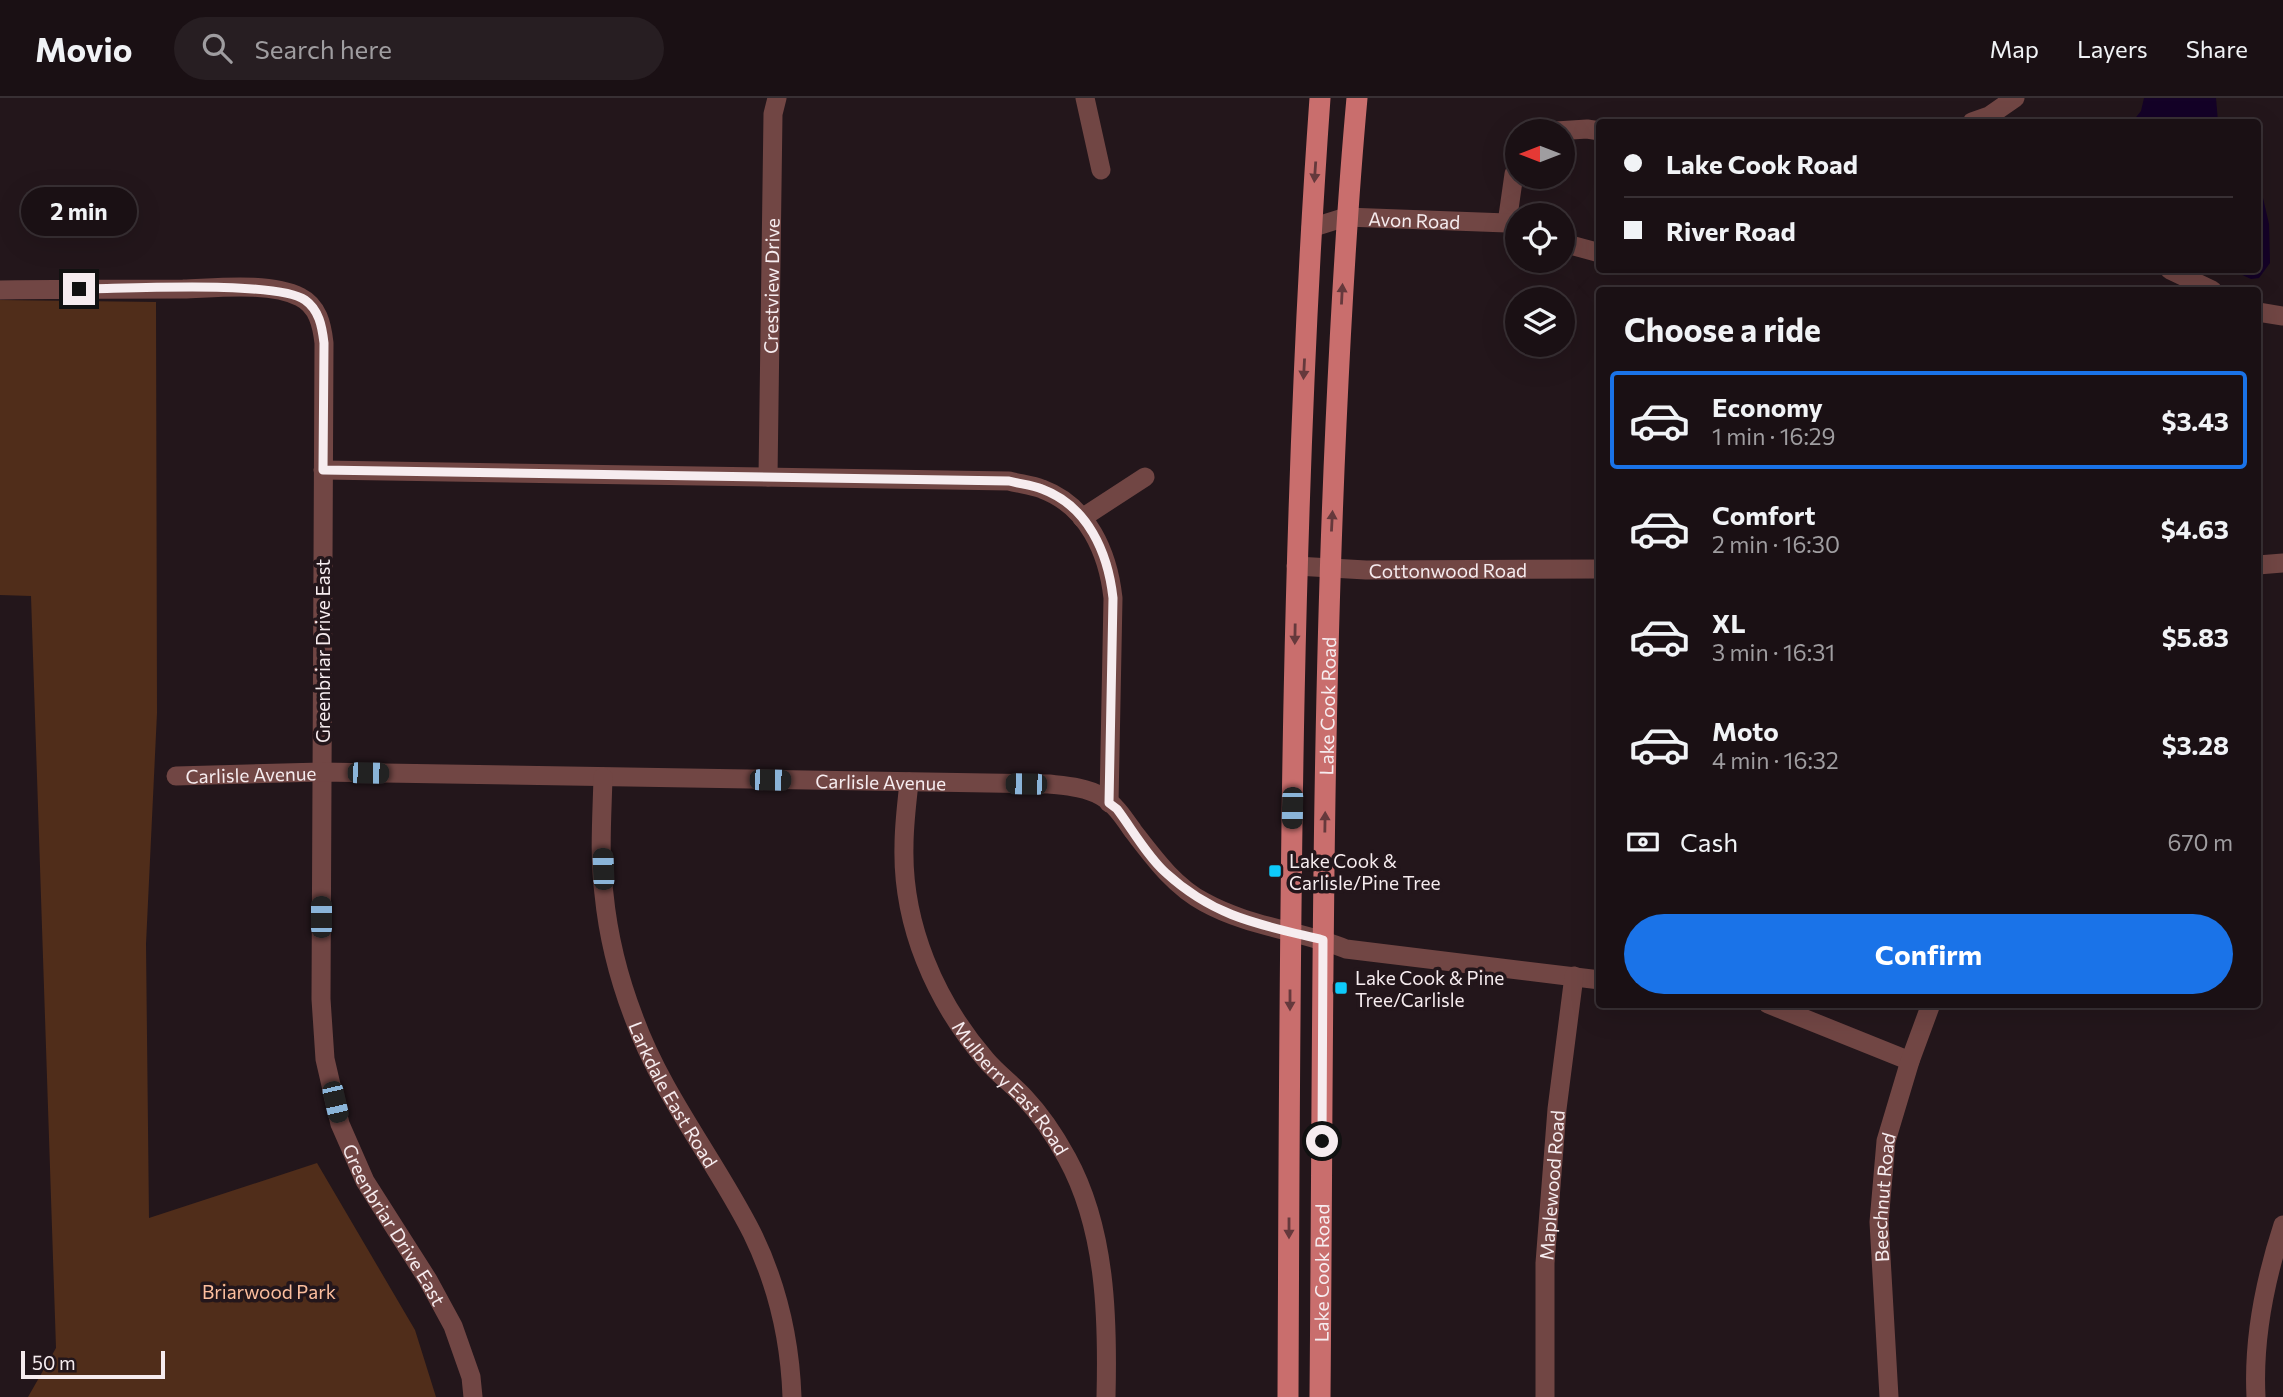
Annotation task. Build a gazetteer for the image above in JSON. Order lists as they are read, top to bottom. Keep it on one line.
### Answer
{"streets":{"main road":["Lake Cook Road"],"street":["Avon Road","Crestview Drive","Cottonwood Road","Greenbriar Drive East","Carlisle Avenue","Mulberry East Road","Larkdale East Road","Maplewood Road","Beechnut Road"]},"crossings":[["Avon Road","Lake Cook Road"],["Cottonwood Road","Lake Cook Road"],["Greenbriar Drive East","Carlisle Avenue"],["Lake Cook Road","Carlisle Avenue"],["Carlisle Avenue","Mulberry East Road"],["Carlisle Avenue","Larkdale East Road"],["Carlisle Avenue","Maplewood Road"]],"parks":["Briarwood Park"],"places":{"transit":["Lake Cook & Carlisle/Pine Tree","Lake Cook & Pine Tree/Carlisle"]},"scale_bar":"50 m","north":"left","page":{"header":"Movio","search":"Search here","nav":["Map","Layers","Share"],"banner":["Lake Cook Road","River Road"],"bubble":"2 min","heading":"Choose a ride","list":[{"name":"Economy","note":"1 min · 16:29","value":"$3.43"},{"name":"Comfort","note":"2 min · 16:30","value":"$4.63"},{"name":"XL","note":"3 min · 16:31","value":"$5.83"},{"name":"Moto","note":"4 min · 16:32","value":"$3.28"}],"pay":["Cash","670 m"],"buttons":"Confirm","scale":"50 m"}}
